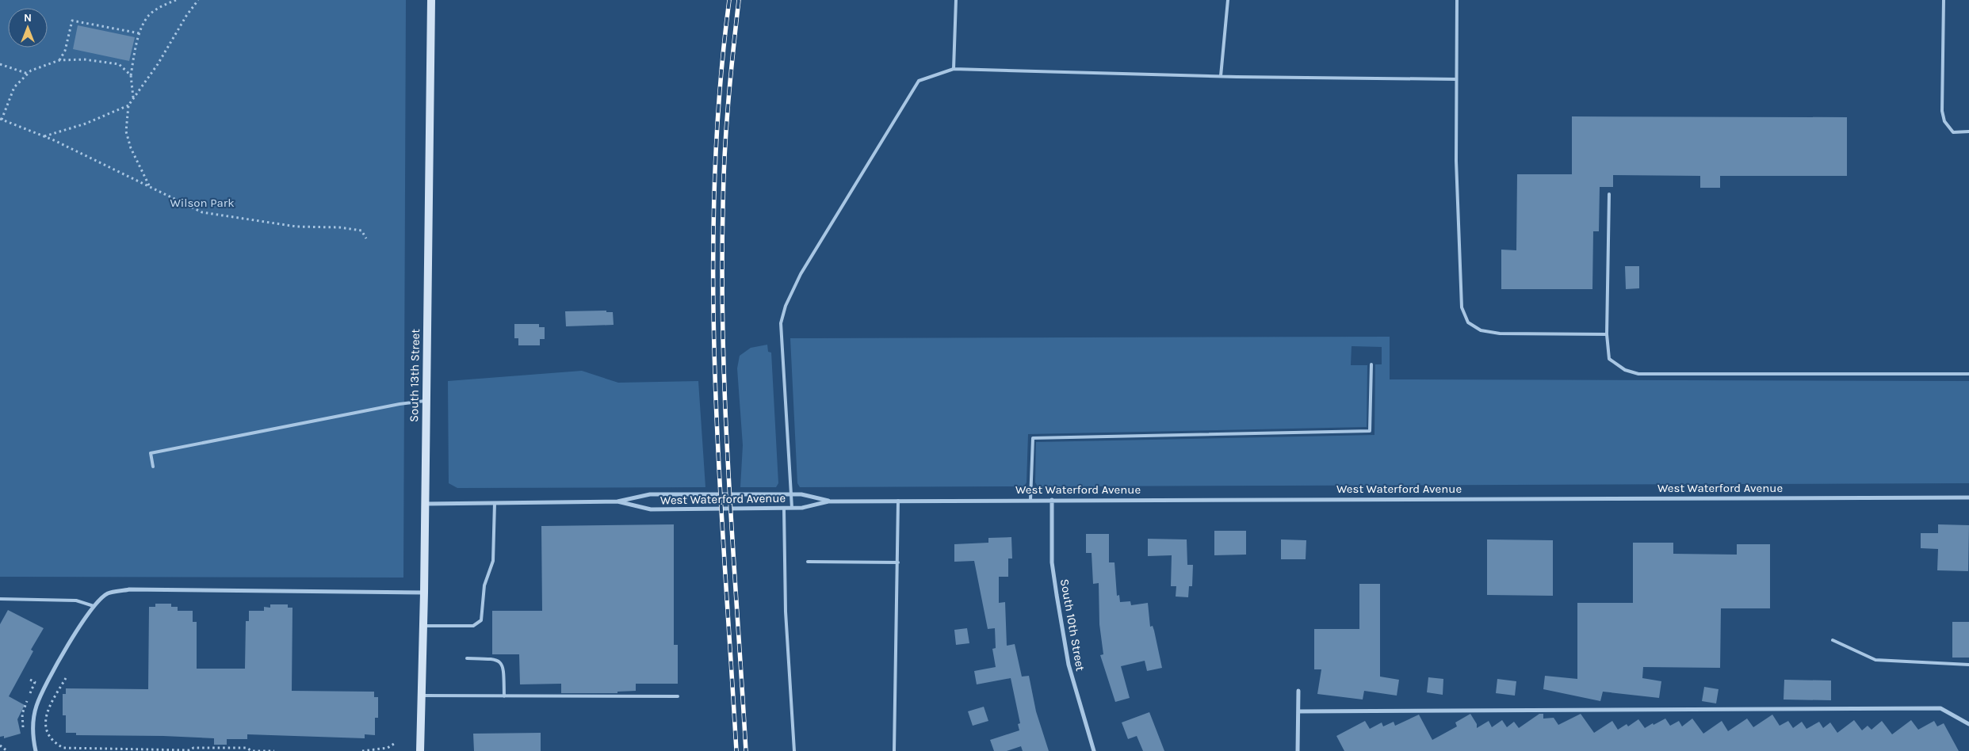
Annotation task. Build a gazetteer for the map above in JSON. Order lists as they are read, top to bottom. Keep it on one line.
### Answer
{"streets":{"street":["South 13th Street","West Waterford Avenue","South 10th Street"]},"crossings":[["South 13th Street","West Waterford Avenue"],["West Waterford Avenue","South 10th Street"]],"parks":["Wilson Park"],"north":"top"}
